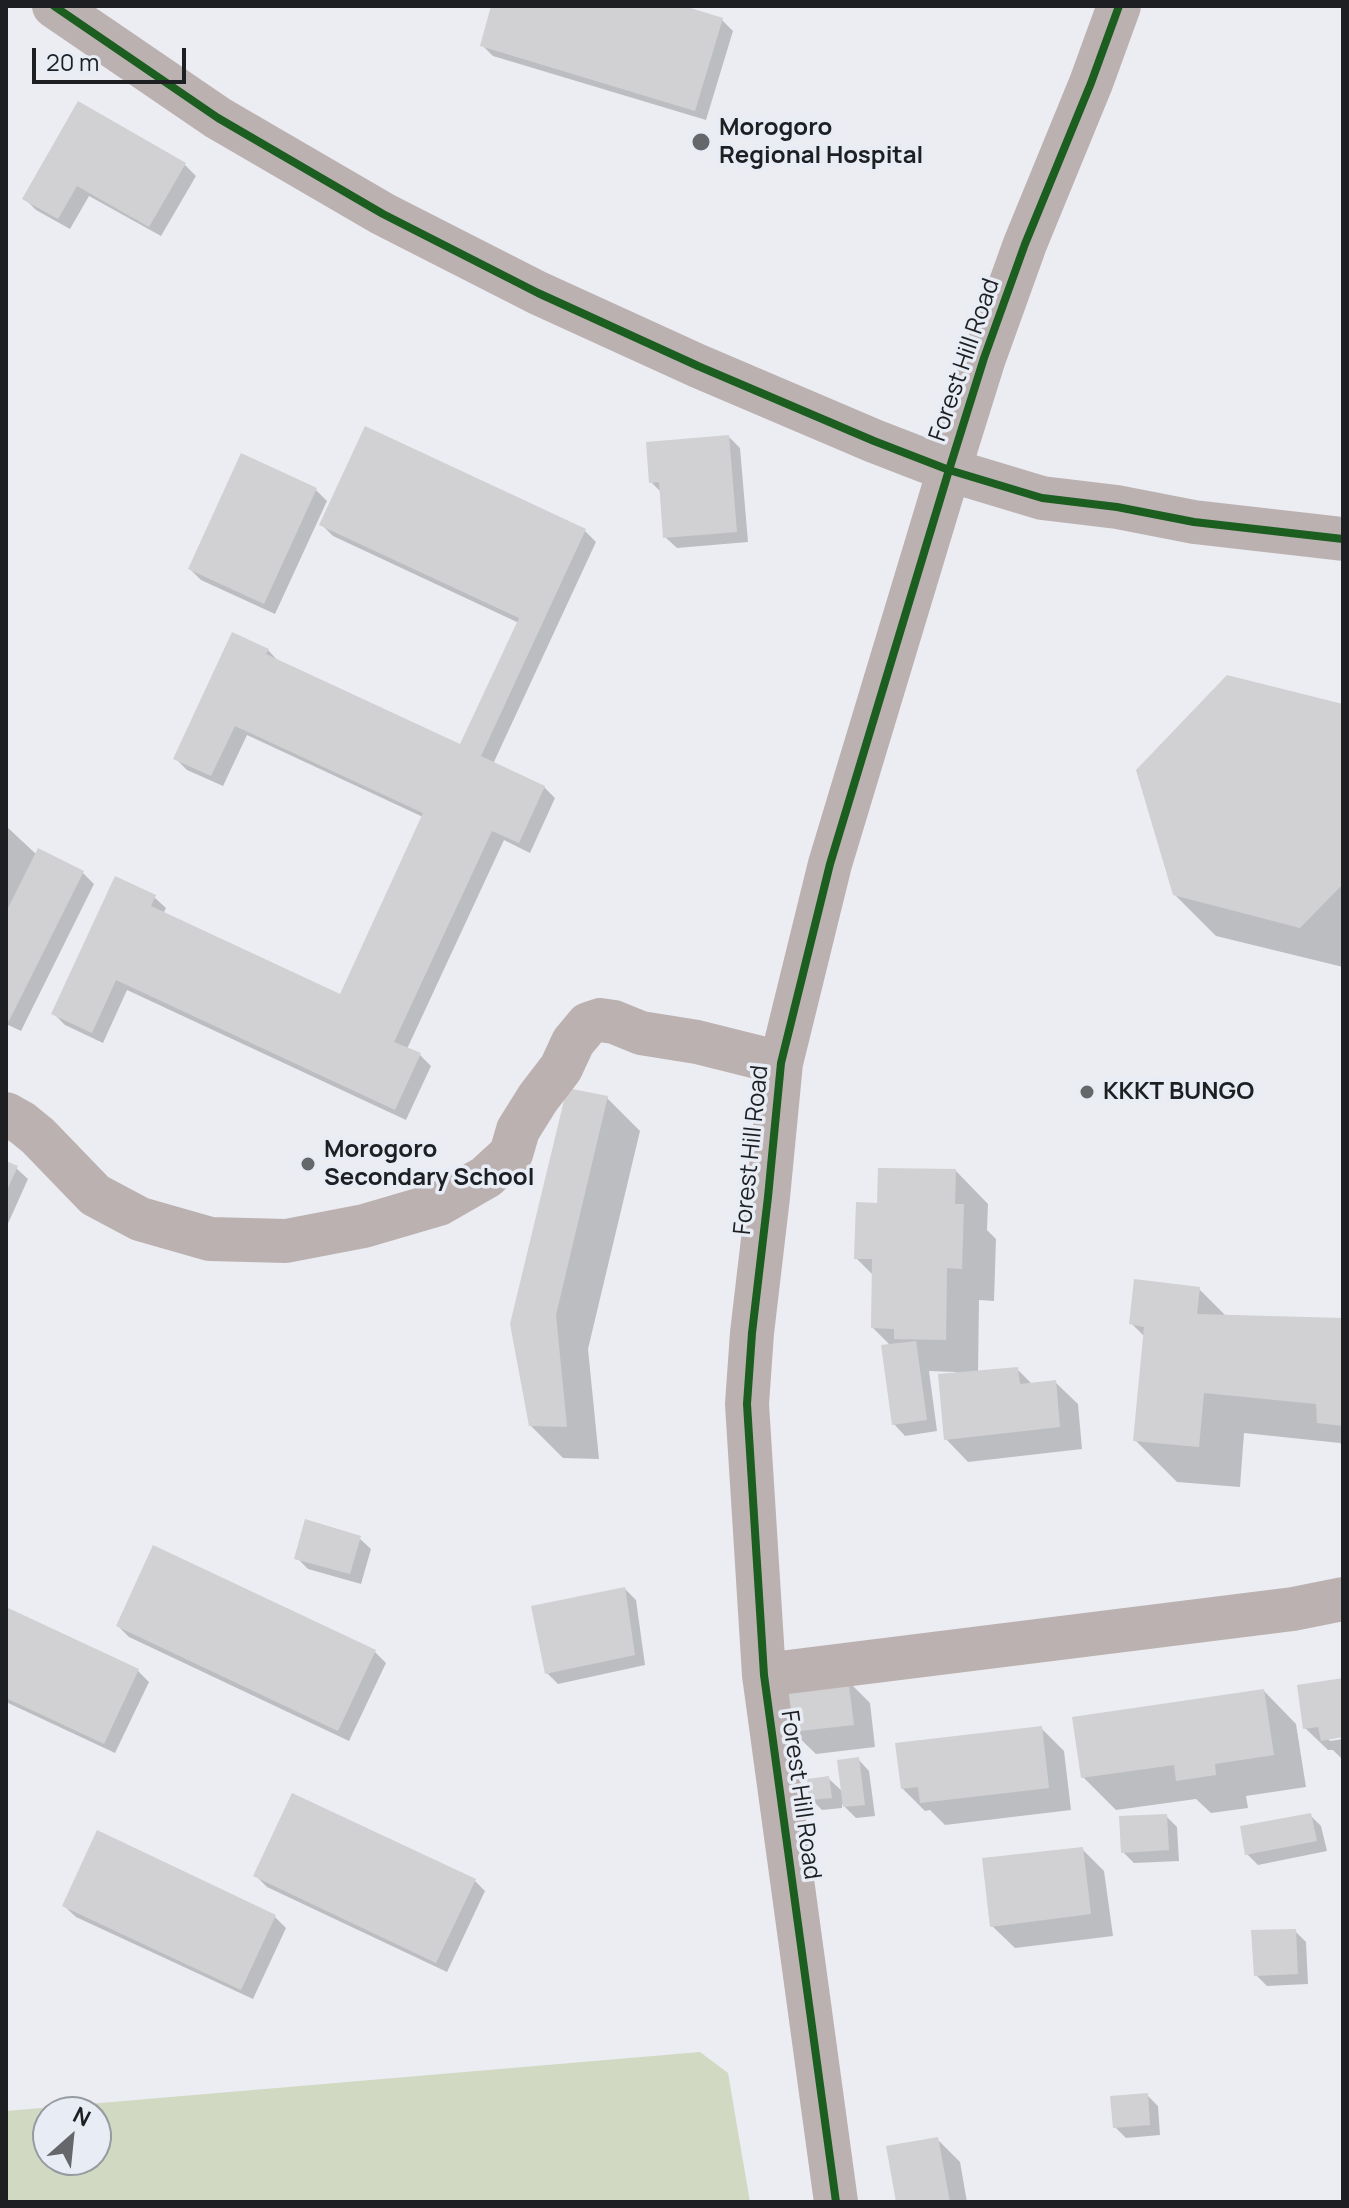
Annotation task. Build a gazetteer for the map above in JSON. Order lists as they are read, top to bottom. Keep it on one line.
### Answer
{"streets":{"street":["Forest Hill Road"]},"places":["Morogoro Regional Hospital","KKKT BUNGO","Morogoro Secondary School"],"scale_bar":"20 m","north":"top right"}
